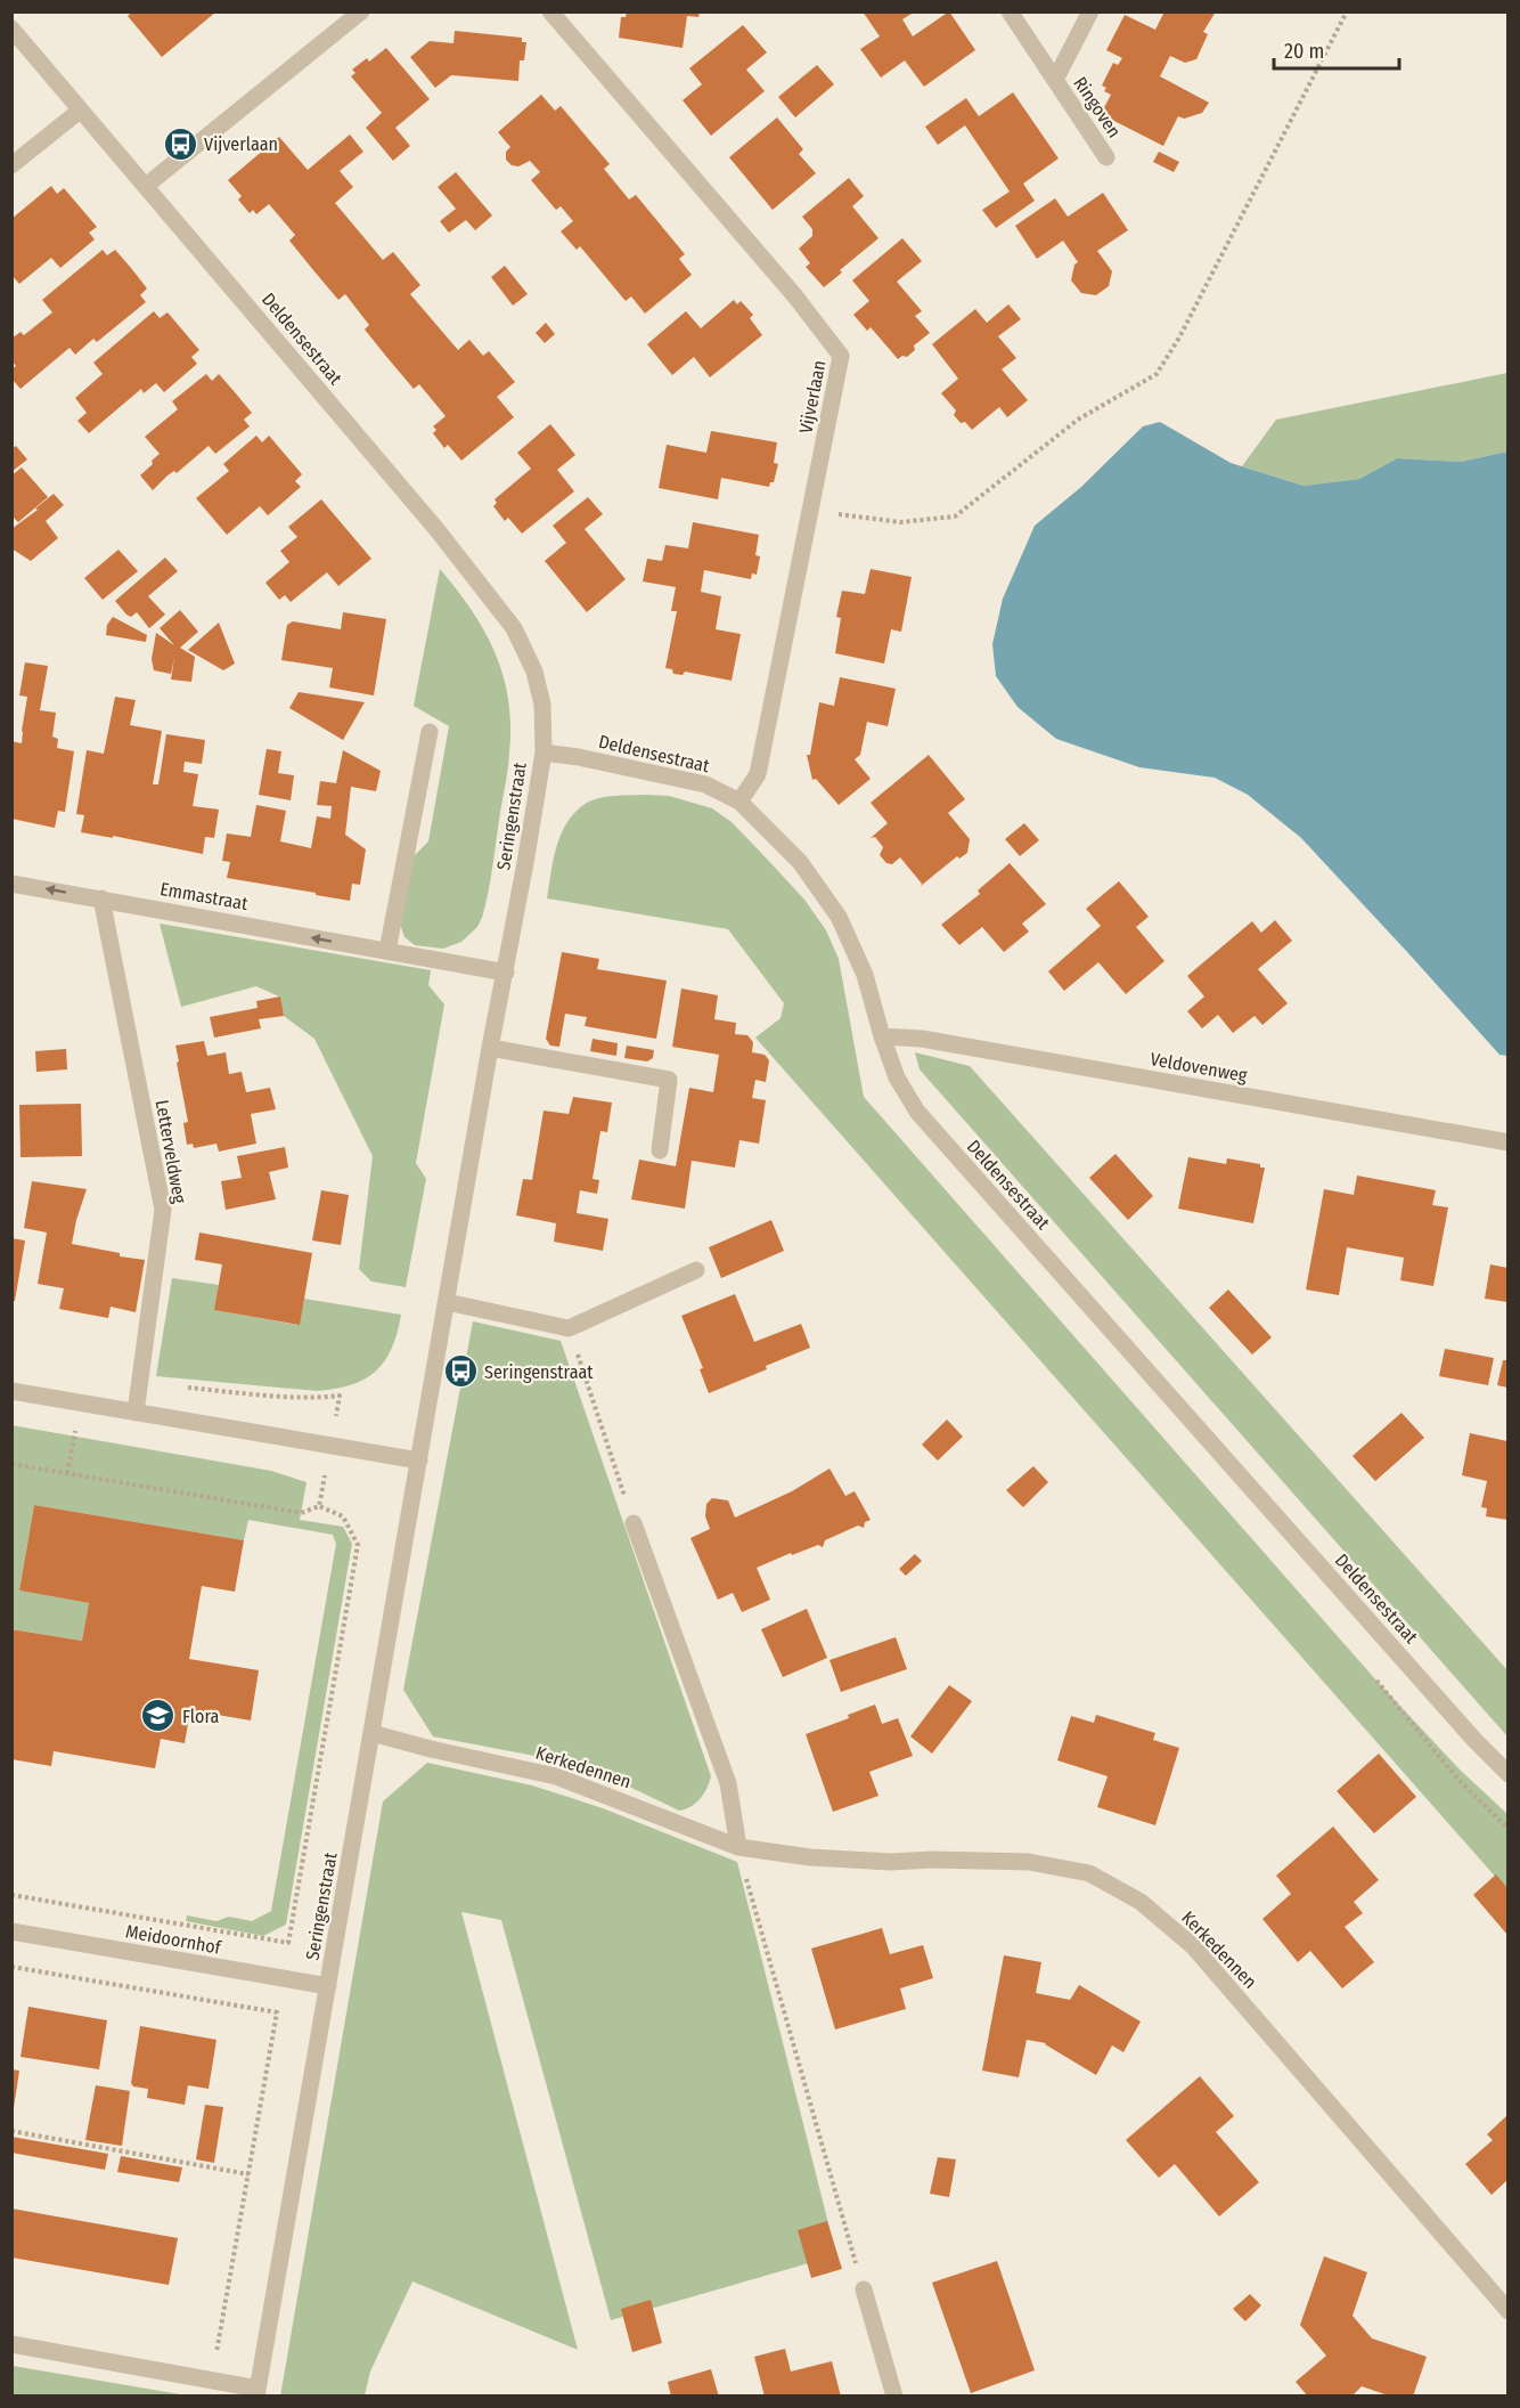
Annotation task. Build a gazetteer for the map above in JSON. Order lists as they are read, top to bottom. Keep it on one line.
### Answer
{"streets":{"street":["Ringoven","Deldensestraat","Vijverlaan","Seringenstraat","Emmastraat","Veldovenweg","Letterveldweg","Kerkedennen","Meidoornhof"]},"crossings":[["Deldensestraat","Vijverlaan"],["Deldensestraat","Seringenstraat"],["Deldensestraat","Veldovenweg"],["Seringenstraat","Emmastraat"],["Seringenstraat","Kerkedennen"],["Seringenstraat","Meidoornhof"],["Emmastraat","Letterveldweg"]],"one_way":["Emmastraat"],"places":{"bus stop":["Vijverlaan","Seringenstraat"],"school or university":["Flora"]},"scale_bar":"20 m"}
